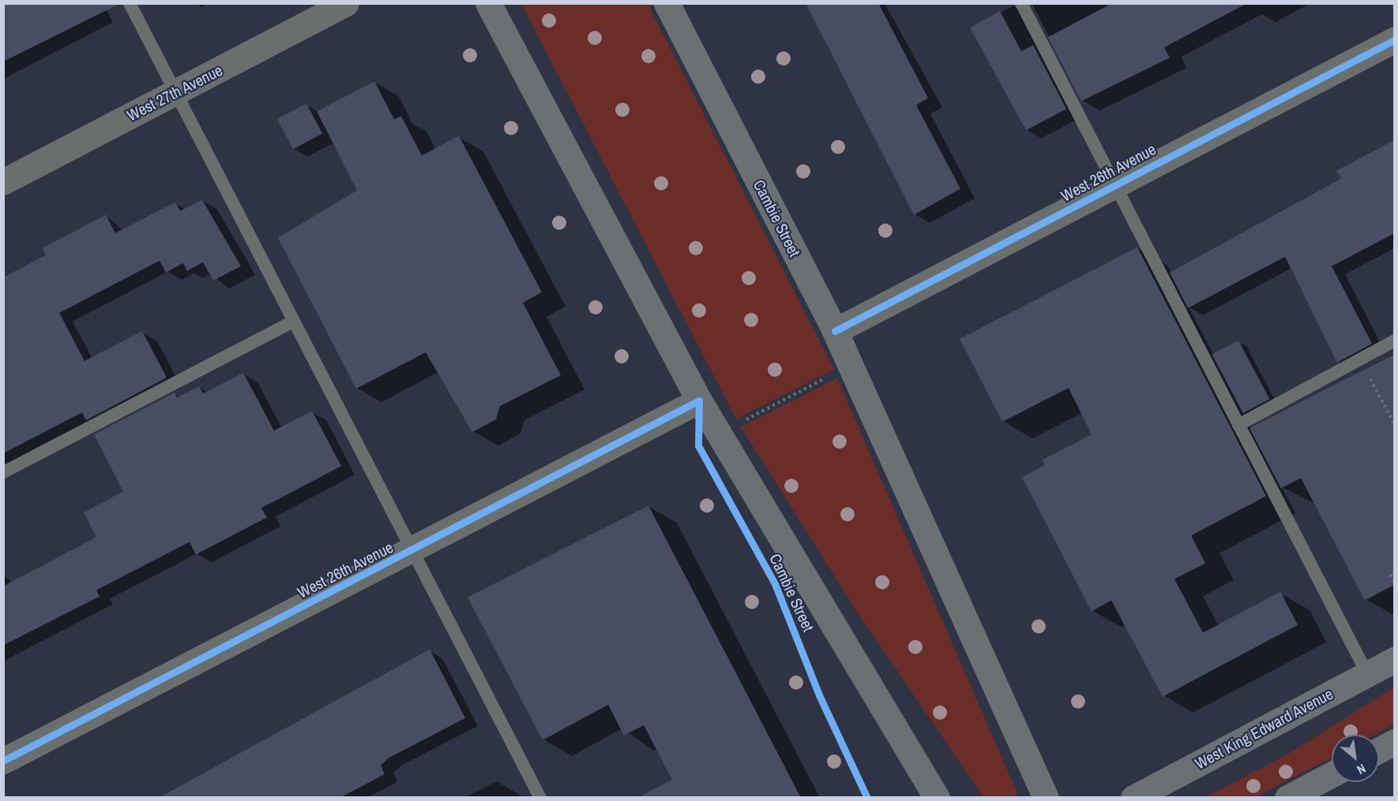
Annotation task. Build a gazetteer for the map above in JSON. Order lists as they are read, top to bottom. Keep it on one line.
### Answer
{"streets":{"main road":["Cambie Street","West King Edward Avenue"],"street":["West 27th Avenue","West 26th Avenue"]},"crossings":[["West 26th Avenue","Cambie Street"]],"north":"bottom right"}
